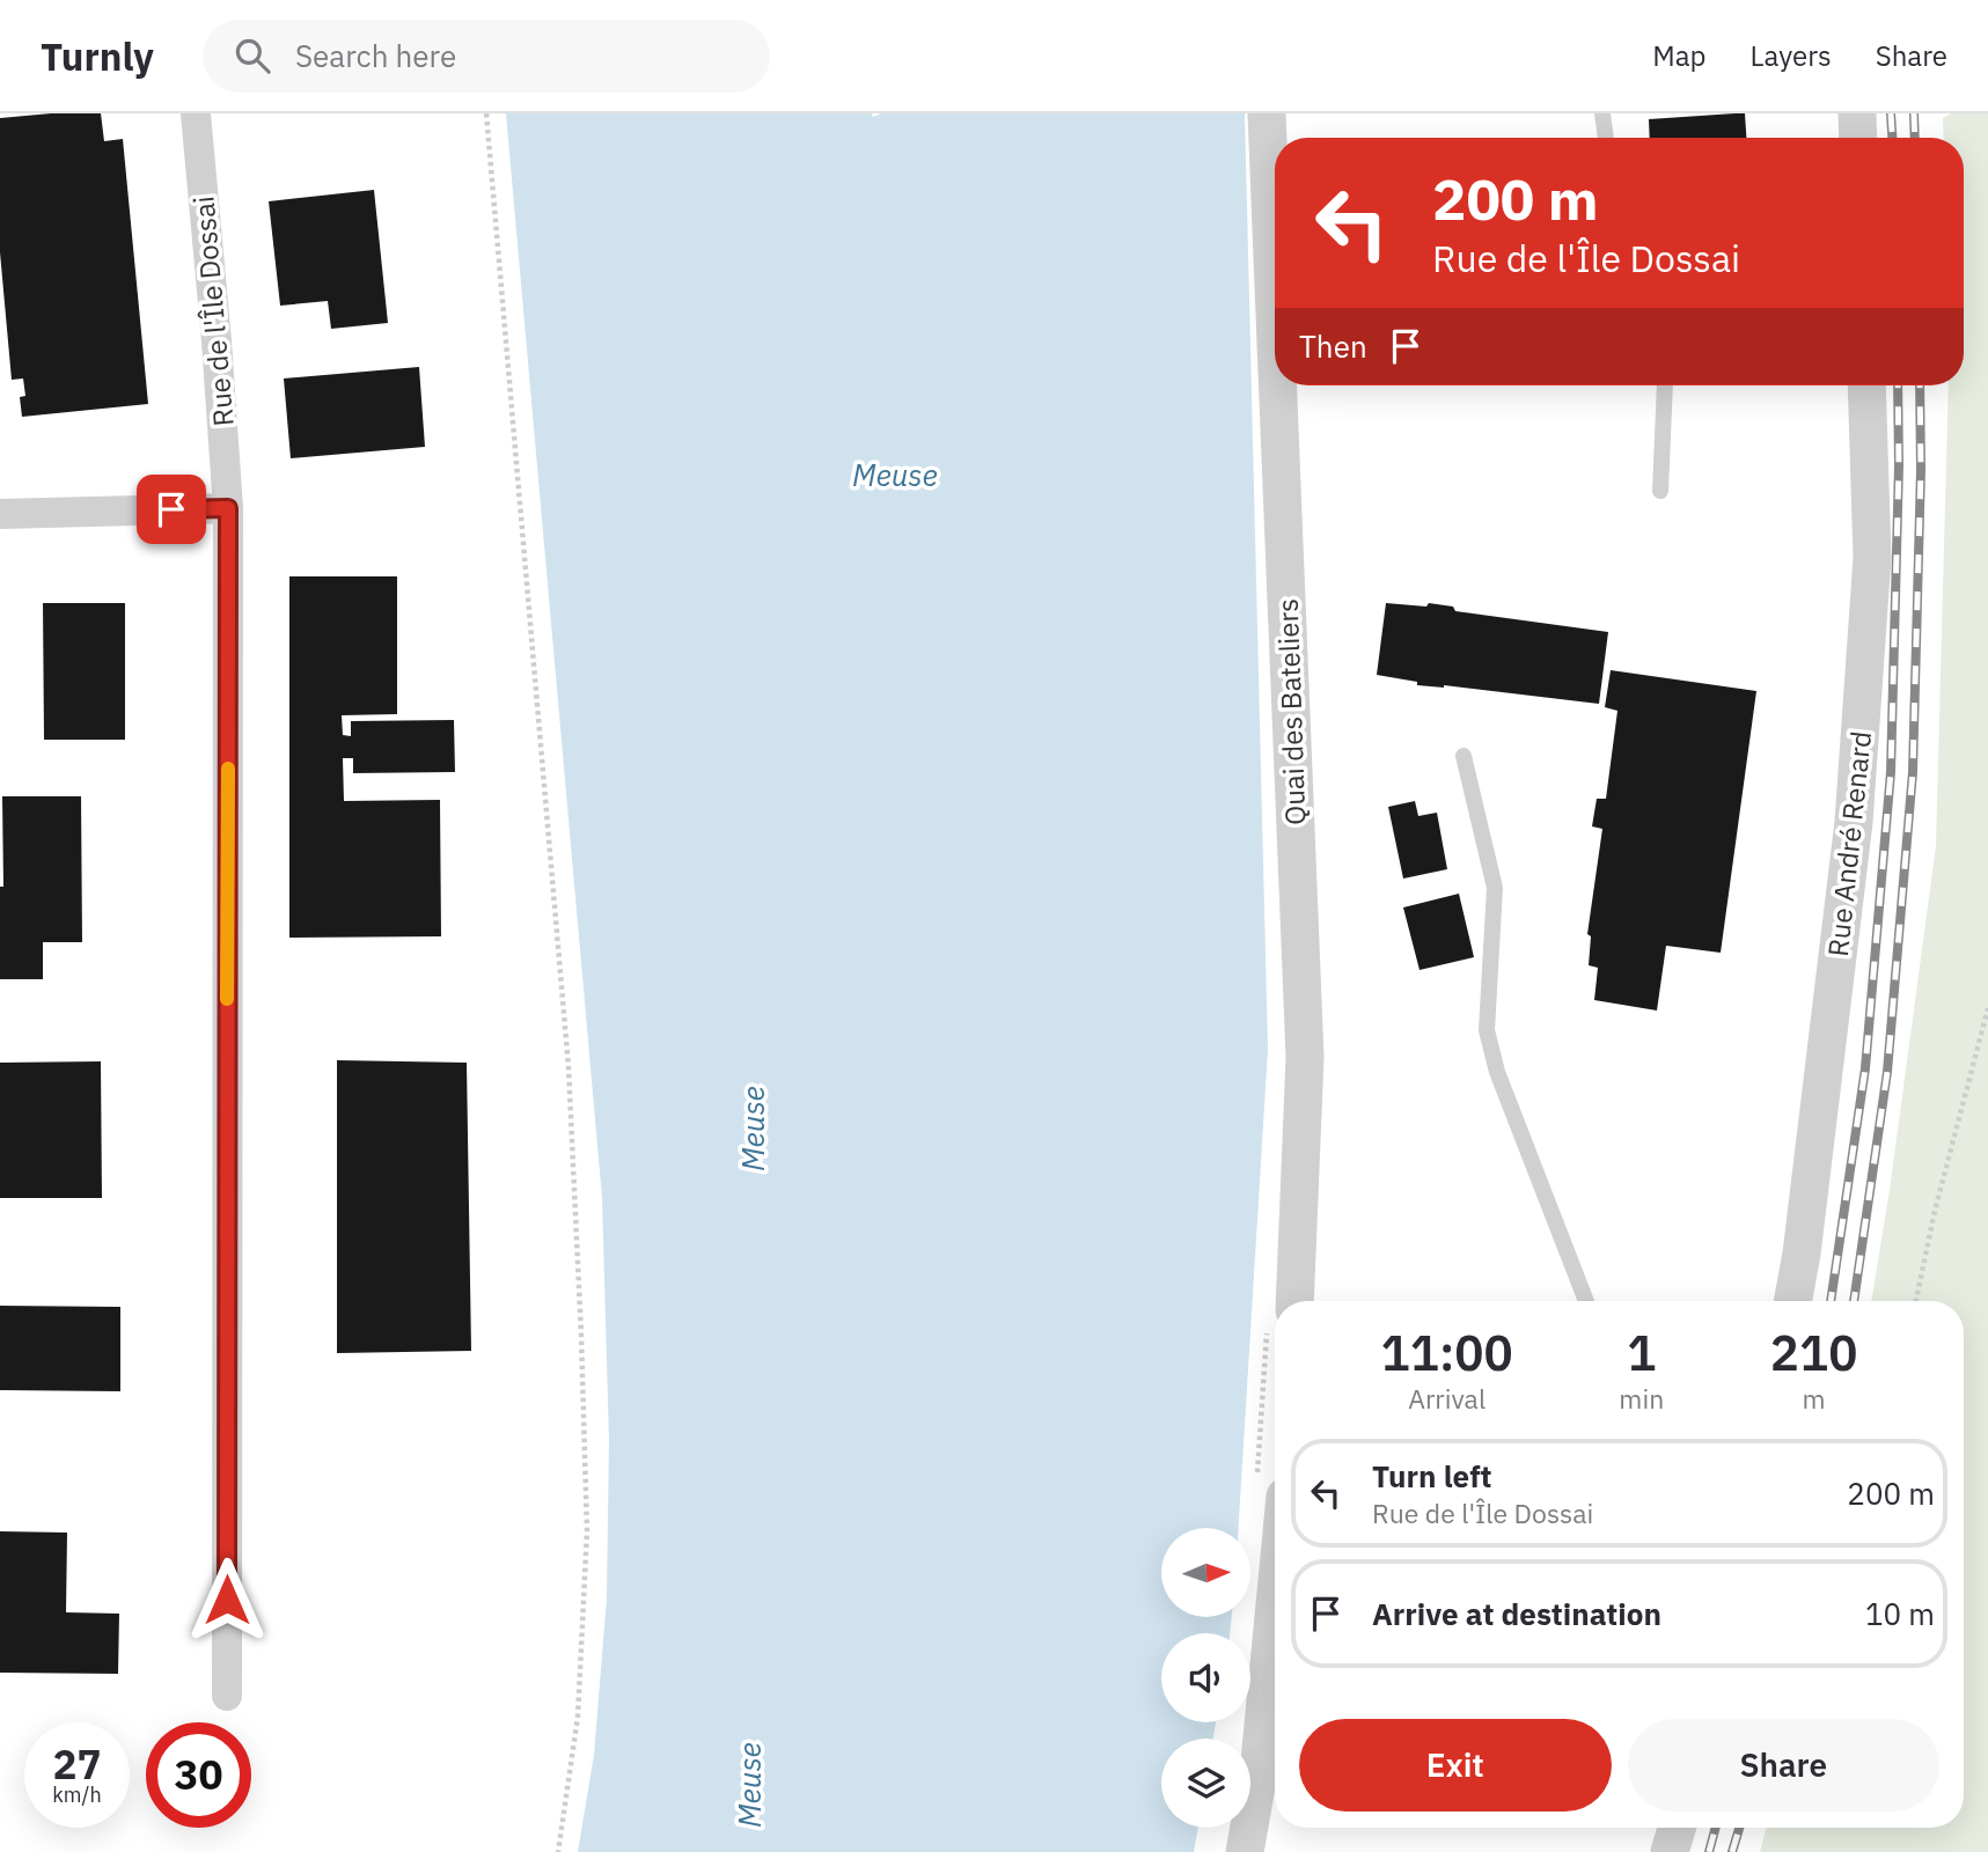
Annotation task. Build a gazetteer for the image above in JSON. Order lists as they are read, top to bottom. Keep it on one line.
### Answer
{"streets":{"street":["Rue de l'Île Dossai","Quai des Bateliers","Rue André Renard"]},"water":["Meuse"],"north":"right","page":{"header":"Turnly","search":"Search here","nav":["Map","Layers","Share"],"turn":["200 m","Rue de l'Île Dossai"],"then":"Then","eta":["11:00","Arrival","1","min","210","m"],"list":[{"name":"Turn left","note":"Rue de l'Île Dossai","value":"200 m"},{"name":"Arrive at destination","value":"10 m"}],"buttons":["Exit","Share"],"speed":"27 km/h","limit":"30"}}
